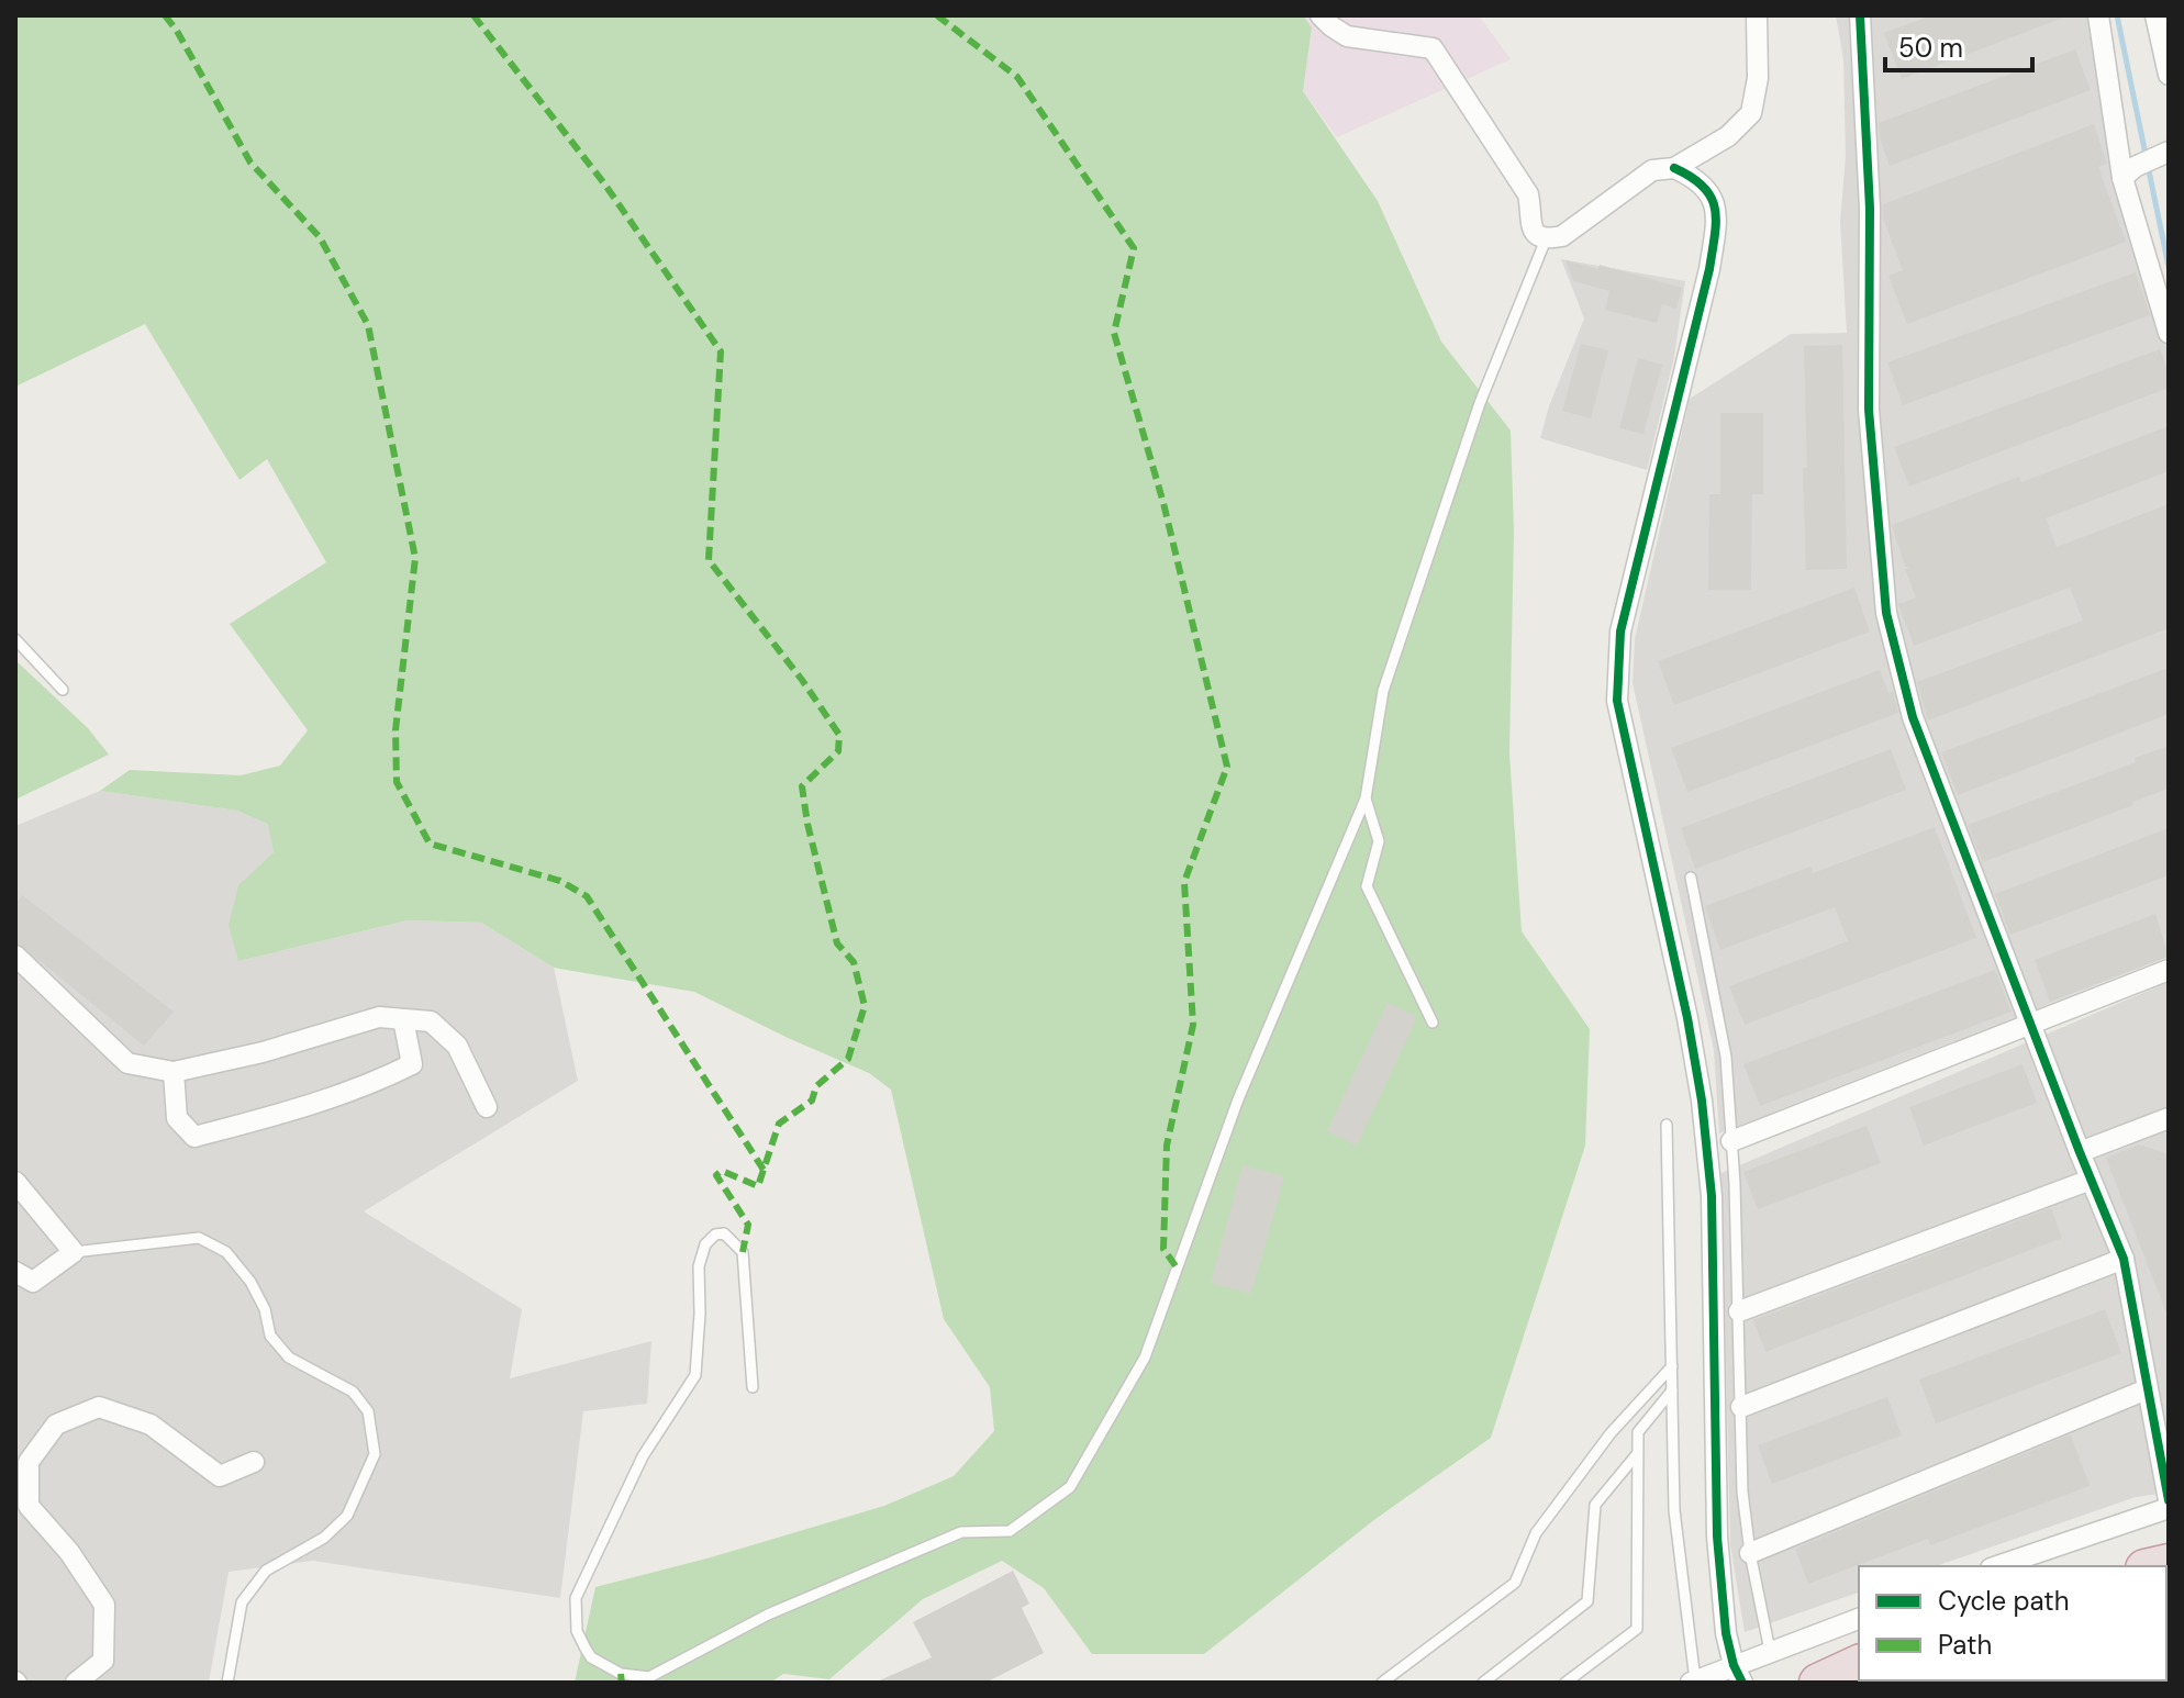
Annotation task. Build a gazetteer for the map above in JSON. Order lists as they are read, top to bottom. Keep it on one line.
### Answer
{"legend":["Cycle path","Path"],"scale_bar":"50 m"}
